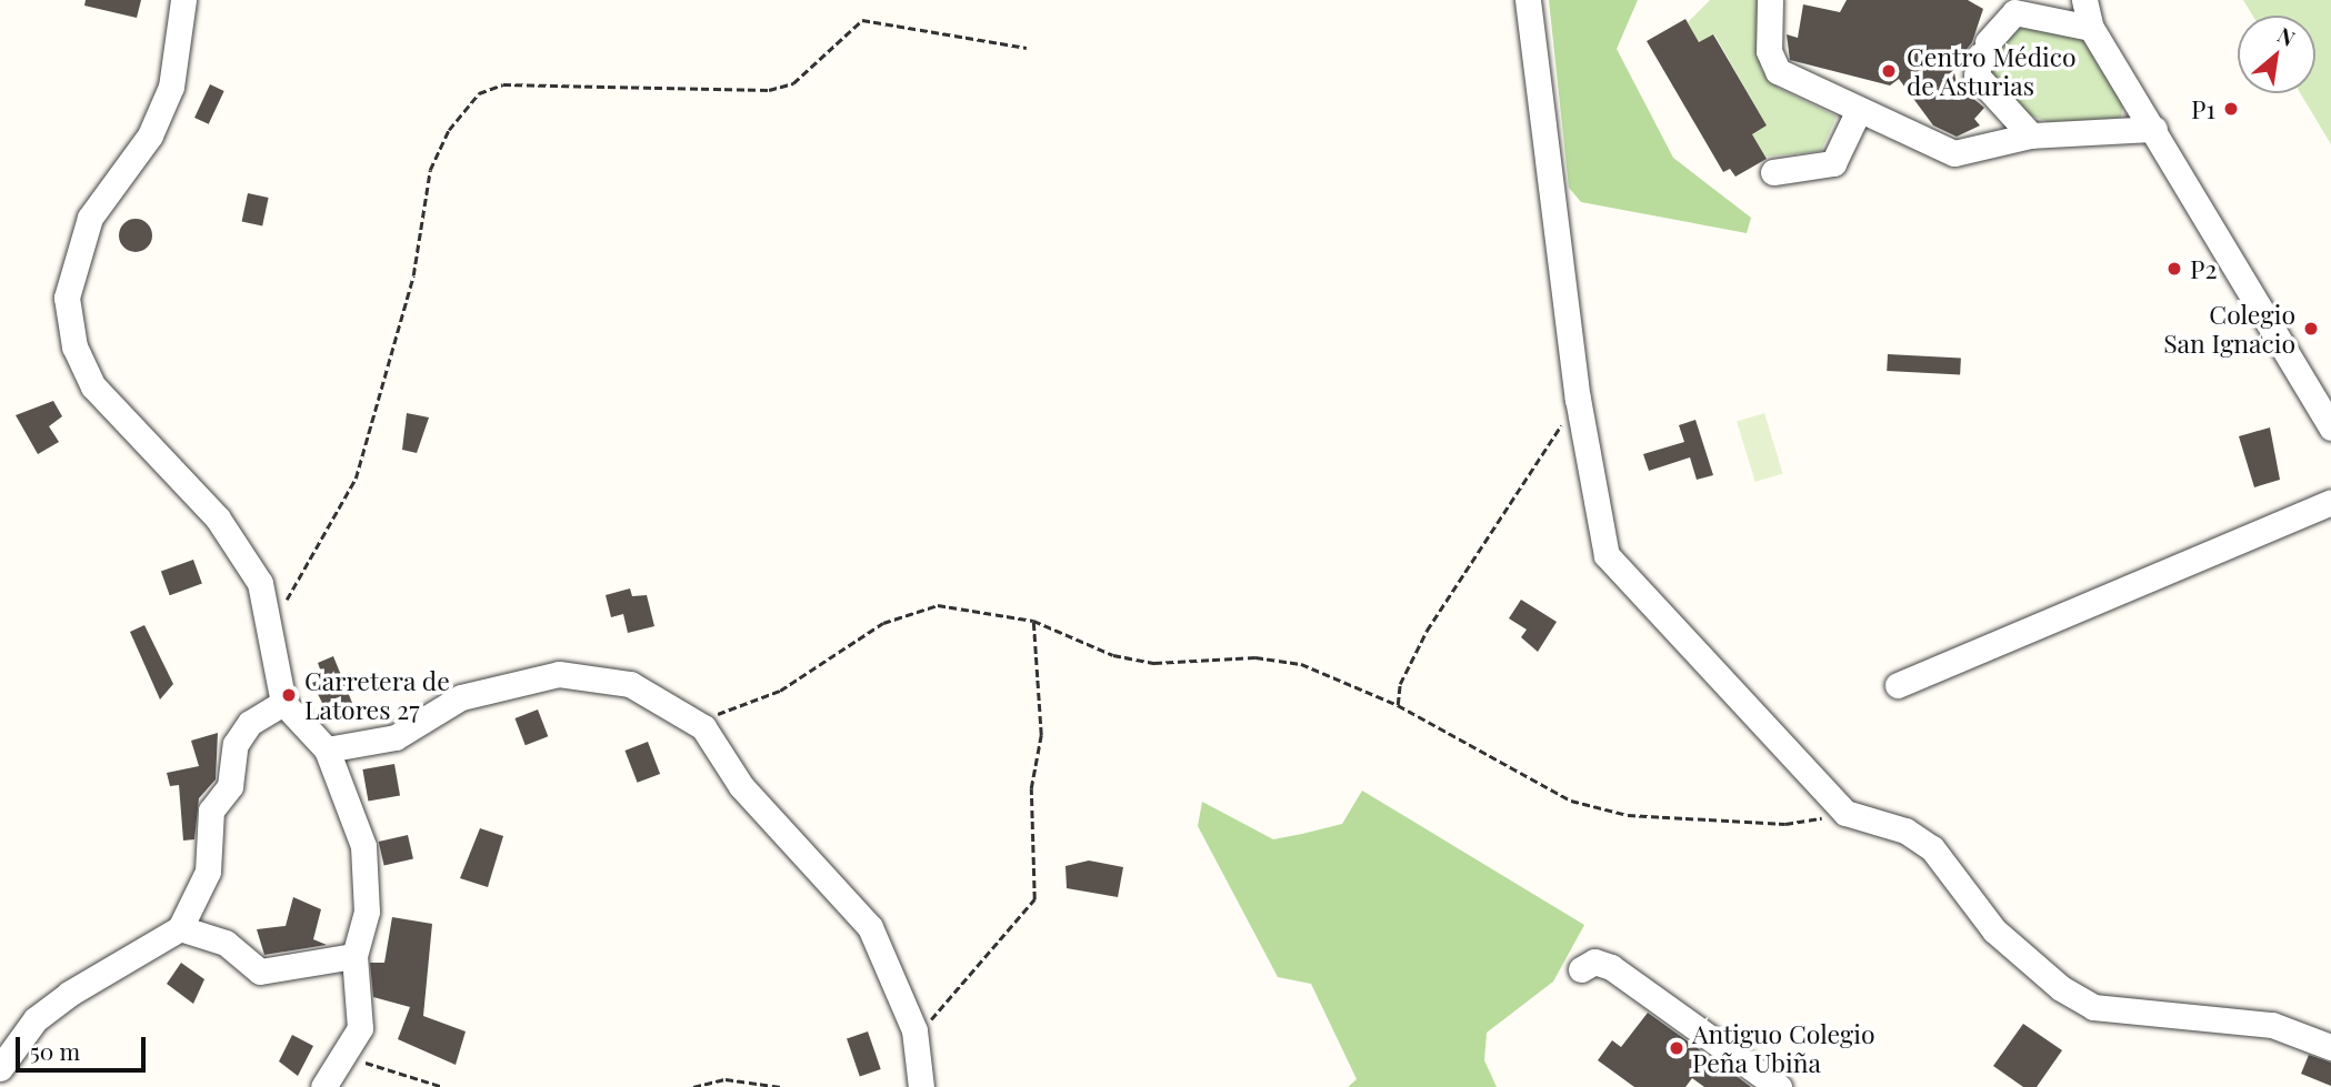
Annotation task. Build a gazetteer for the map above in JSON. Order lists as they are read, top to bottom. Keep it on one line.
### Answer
{"places":["Centro Médico de Asturias","P1","P2","Colegio San Ignacio","Carretera de Latores 27","Antiguo Colegio Peña Ubiña"],"scale_bar":"50 m","north":"top right"}
